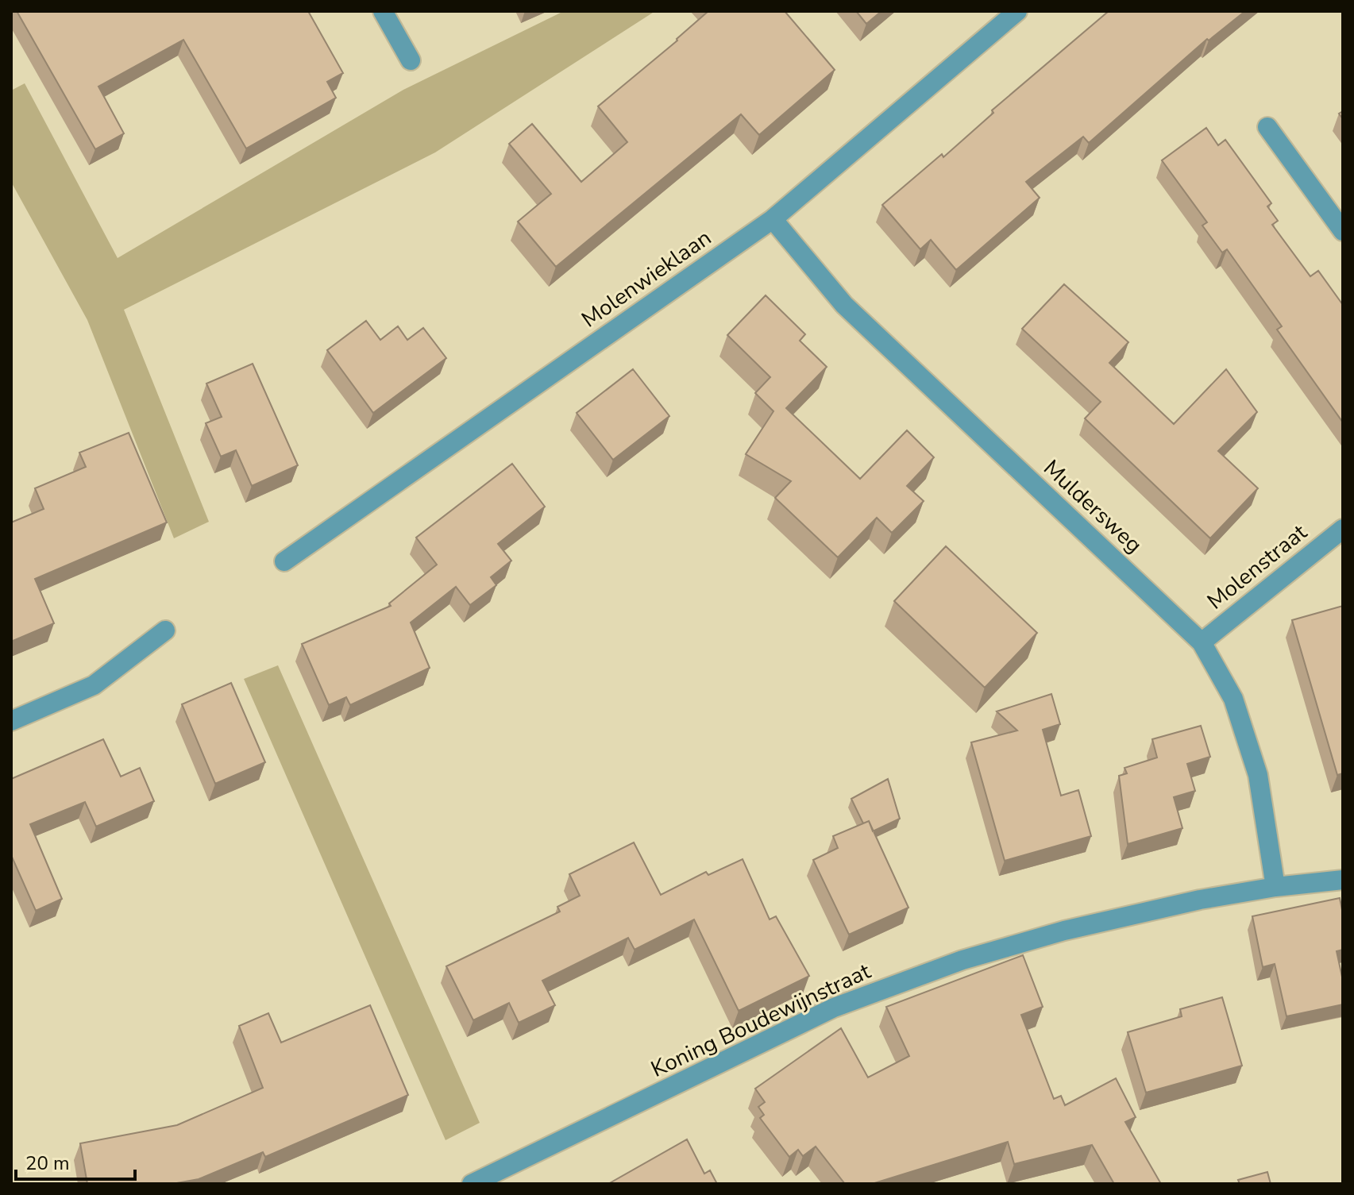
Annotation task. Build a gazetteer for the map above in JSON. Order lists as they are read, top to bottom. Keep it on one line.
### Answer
{"streets":{"street":["Molenwieklaan","Muldersweg","Molenstraat","Koning Boudewijnstraat"]},"crossings":[["Molenwieklaan","Muldersweg"],["Muldersweg","Molenstraat"],["Muldersweg","Koning Boudewijnstraat"]],"scale_bar":"20 m"}
